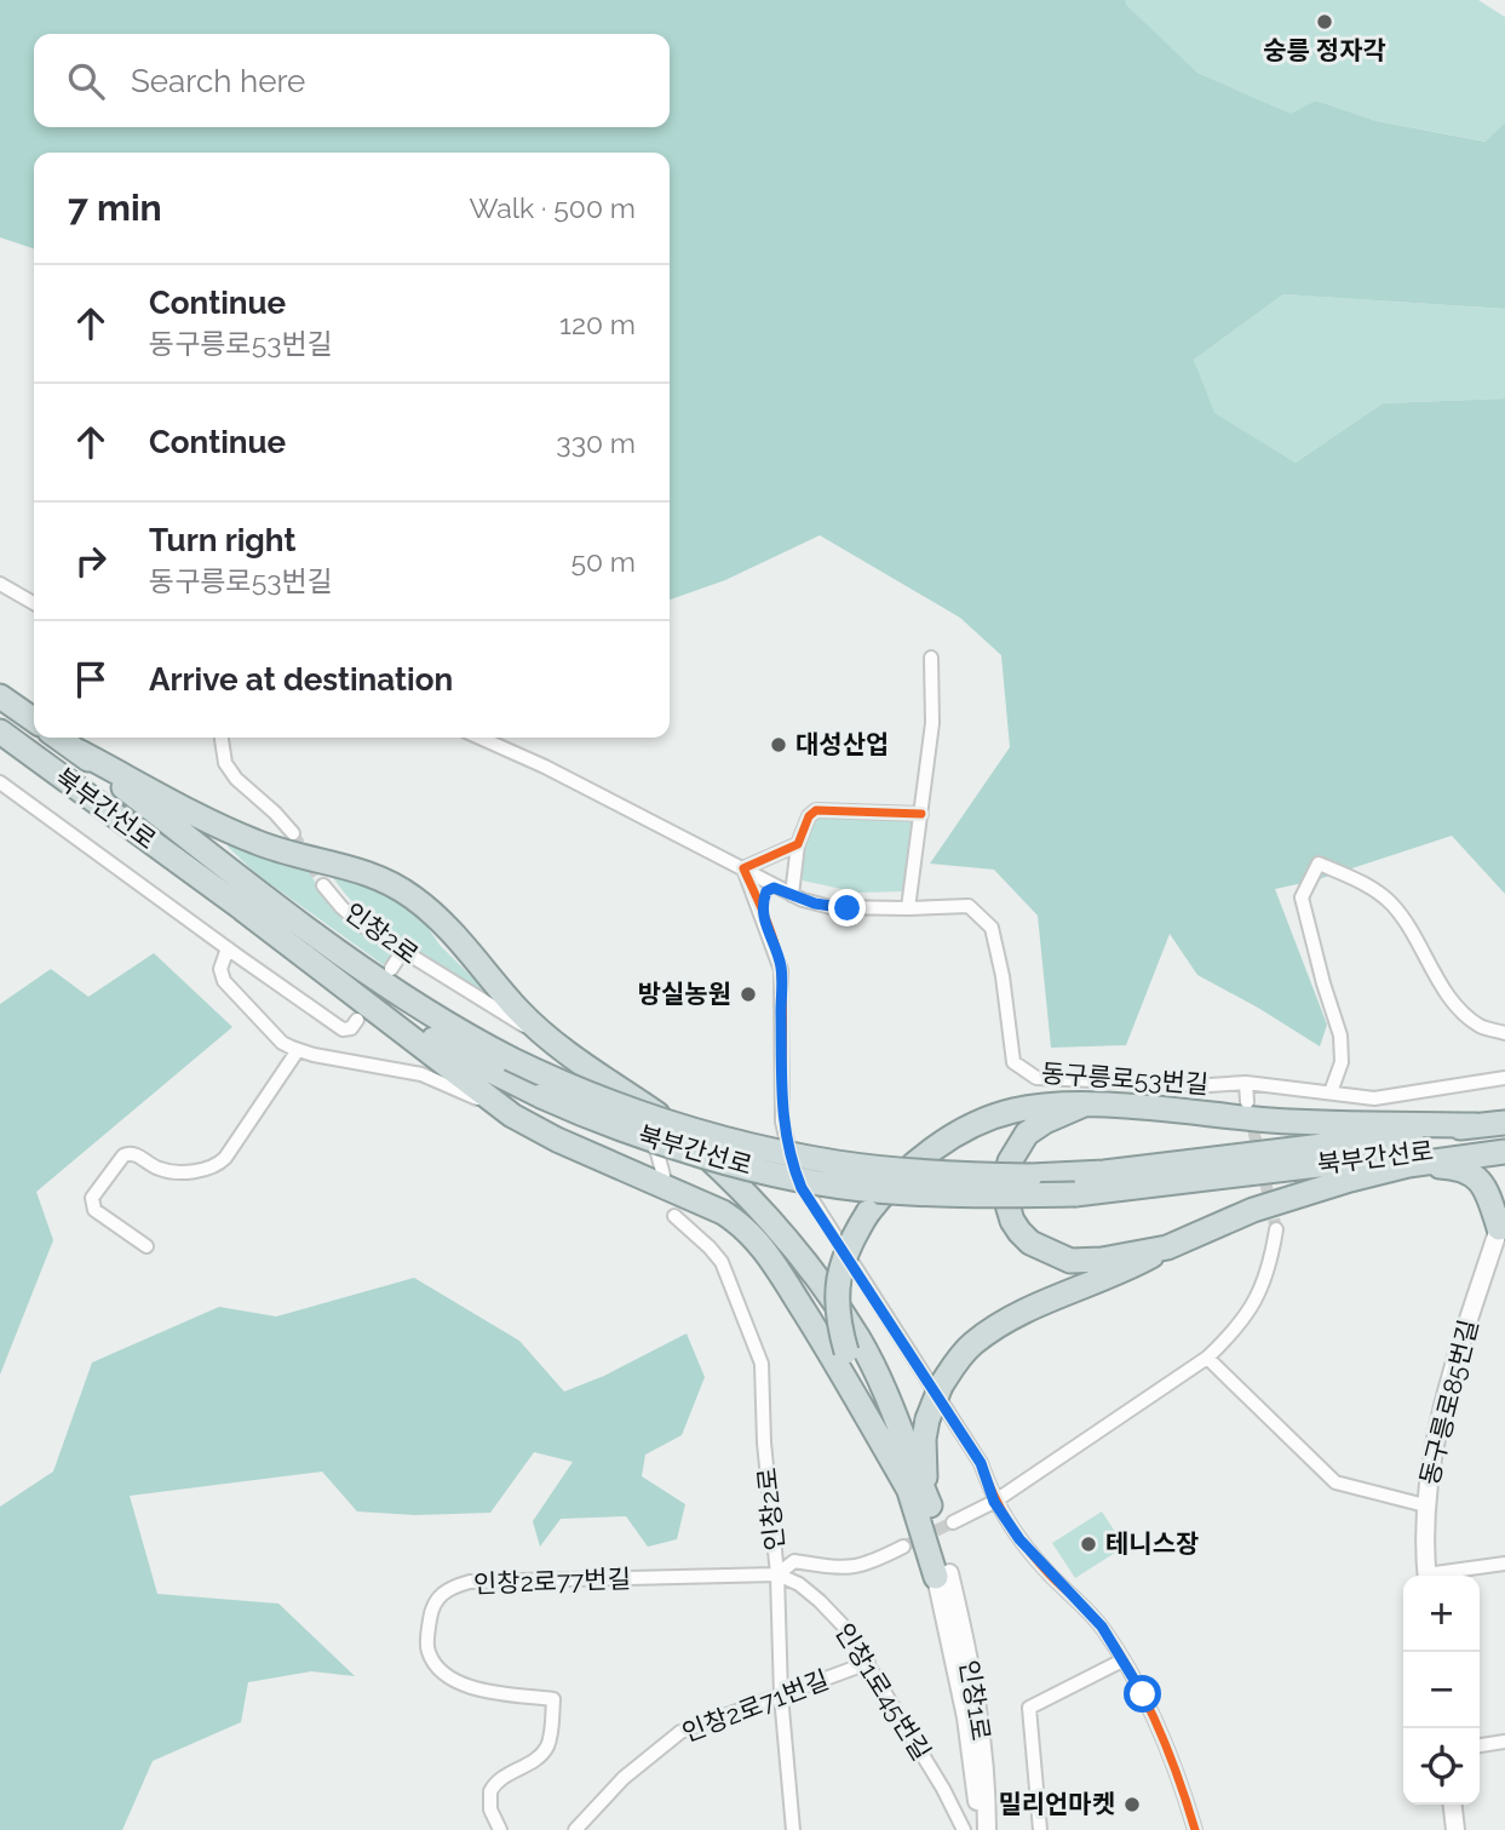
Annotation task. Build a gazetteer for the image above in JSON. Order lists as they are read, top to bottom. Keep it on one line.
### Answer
{"streets":{"highway":["북부간선로"],"street":["인창2로","동구릉로53번길","동구릉로85번길","인창2로77번길","인창1로45번길","인창1로","인창2로71번길"]},"crossings":[["인창2로","인창2로77번길"],["인창2로","인창1로45번길"],["인창2로","인창2로71번길"],["인창2로77번길","인창1로45번길"],["인창1로45번길","인창2로71번길"]],"places":["숭릉 정자각","대성산업","방실농원","테니스장","밀리언마켓"],"page":{"search":"Search here","heading":["7 min","Walk · 500 m"],"list":[["Continue","동구릉로53번길","120 m"],["Continue","330 m"],["Turn right","동구릉로53번길","50 m"],"Arrive at destination"],"map_buttons":["+","−"]}}
